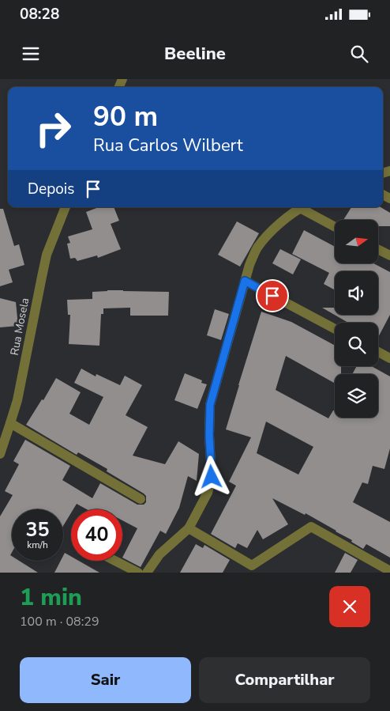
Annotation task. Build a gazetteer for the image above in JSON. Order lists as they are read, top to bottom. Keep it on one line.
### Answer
{"streets":{"street":["Rua Mosela"]},"north":"right","page":{"status":"08:28","header":"Beeline","turn":["90 m","Rua Carlos Wilbert"],"then":"Depois","speed":"35 km/h","limit":"40","heading":["1 min","100 m · 08:29"],"buttons":["Sair","Compartilhar"]}}
